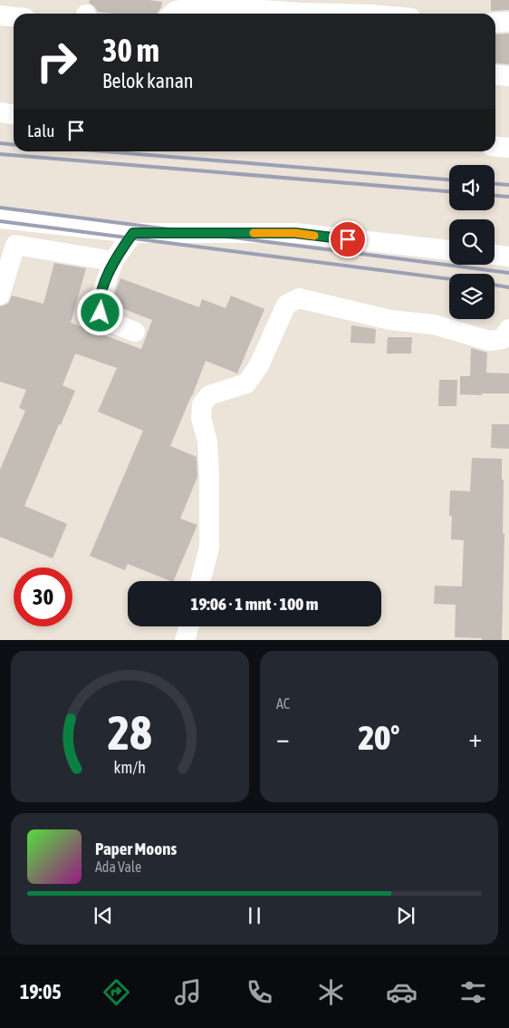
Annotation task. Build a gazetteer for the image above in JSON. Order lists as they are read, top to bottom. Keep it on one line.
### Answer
{"page":{"turn":["30 m","Belok kanan"],"then":"Lalu","limit":"30","trip":"19:06 · 1 mnt · 100 m","tile":"AC","heat":["−","20°","+"],"song":["Paper Moons","Ada Vale"],"tabs":"19:05","gauge":["28","km/h"]}}
